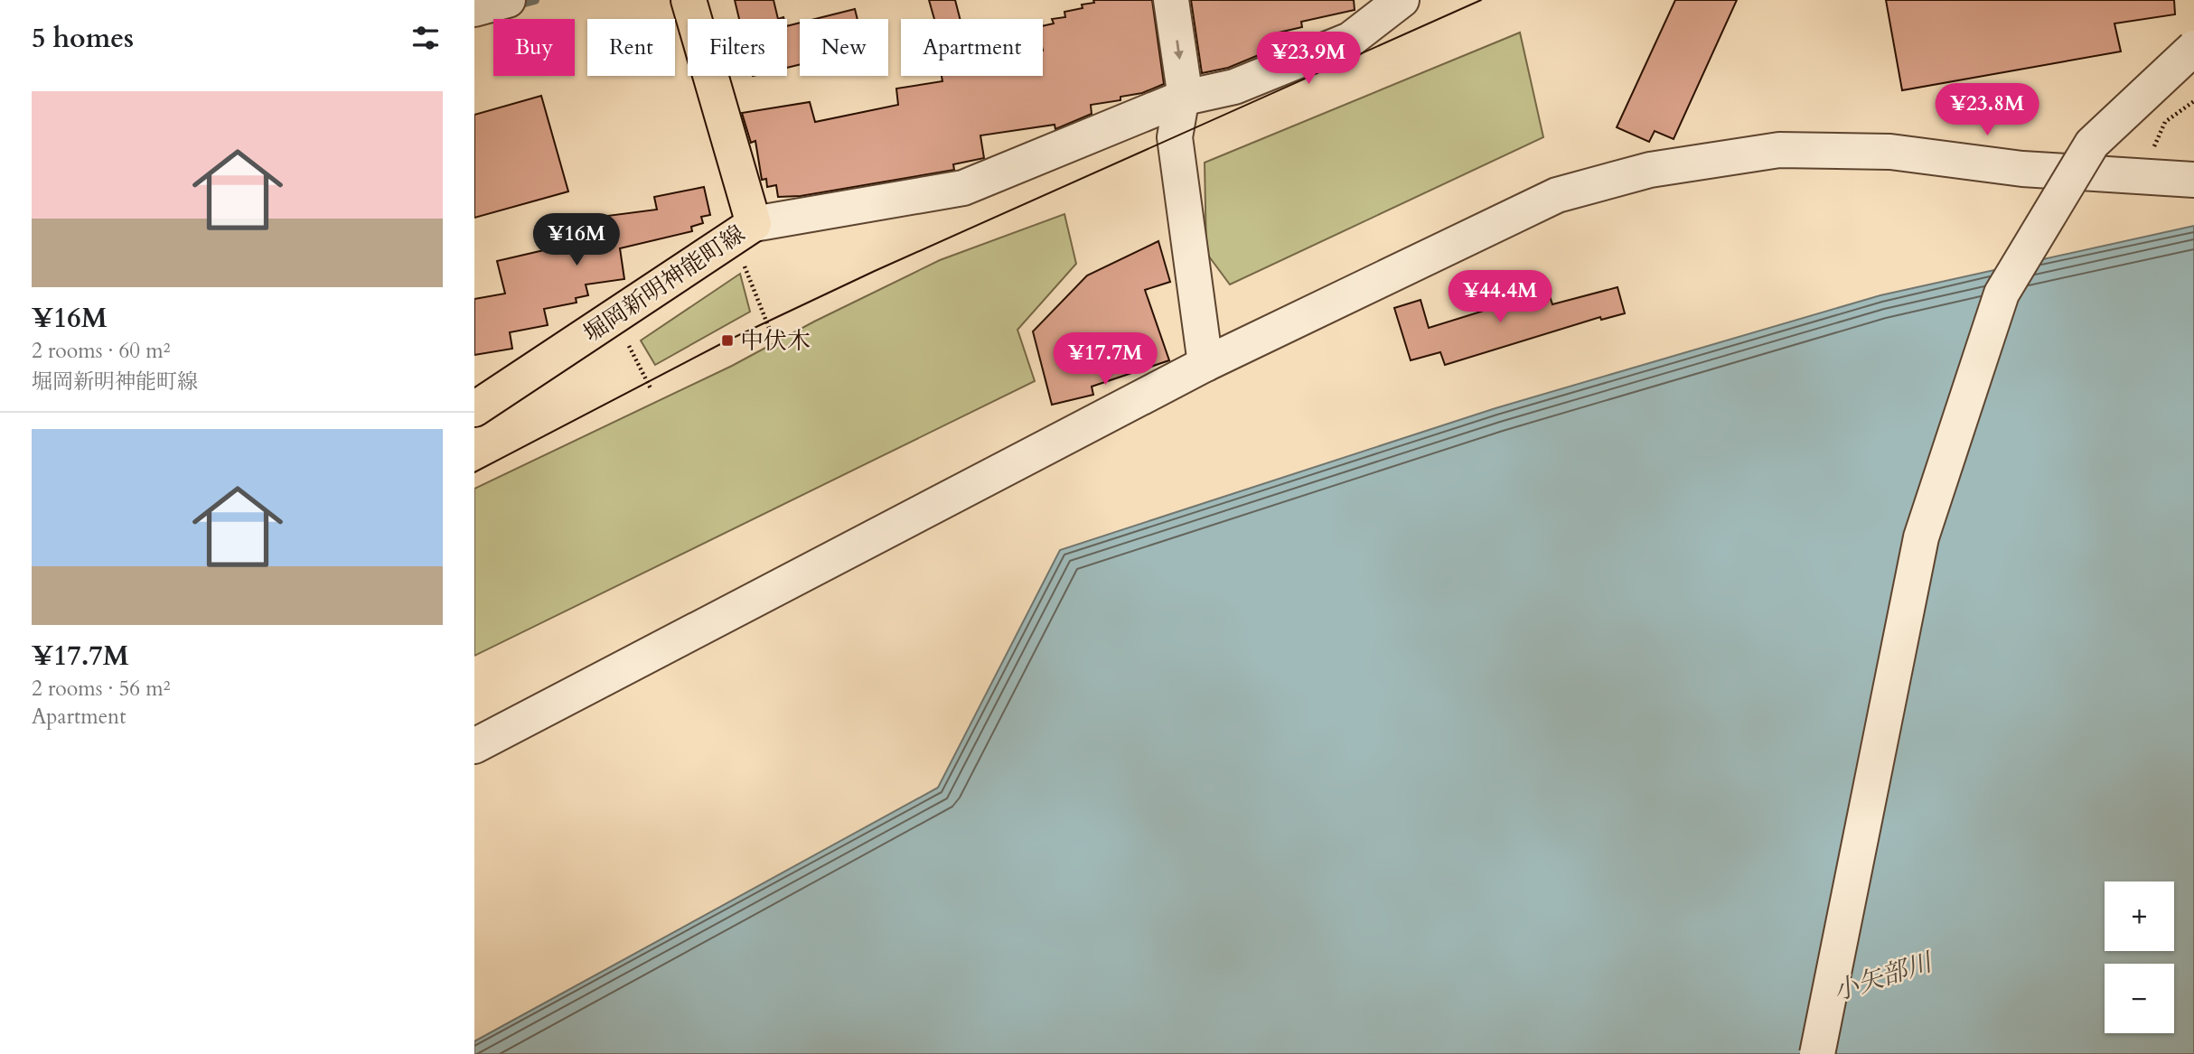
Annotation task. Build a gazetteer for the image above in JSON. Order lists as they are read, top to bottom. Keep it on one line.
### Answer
{"streets":{"main road":["堀岡新明神能町線"]},"water":["小矢部川"],"places":{"transit":["中伏木"]},"page":{"heading":"5 homes","chip":["Buy","Rent","Filters","New","Apartment"],"price":["¥23.9M","¥23.8M","¥16M","¥44.4M","¥17.7M"],"list":[{"name":"¥16M","note":"2 rooms · 60 m² · 堀岡新明神能町線"},{"name":"¥17.7M","note":"2 rooms · 56 m² · Apartment"}],"map_buttons":["+","−"]}}
